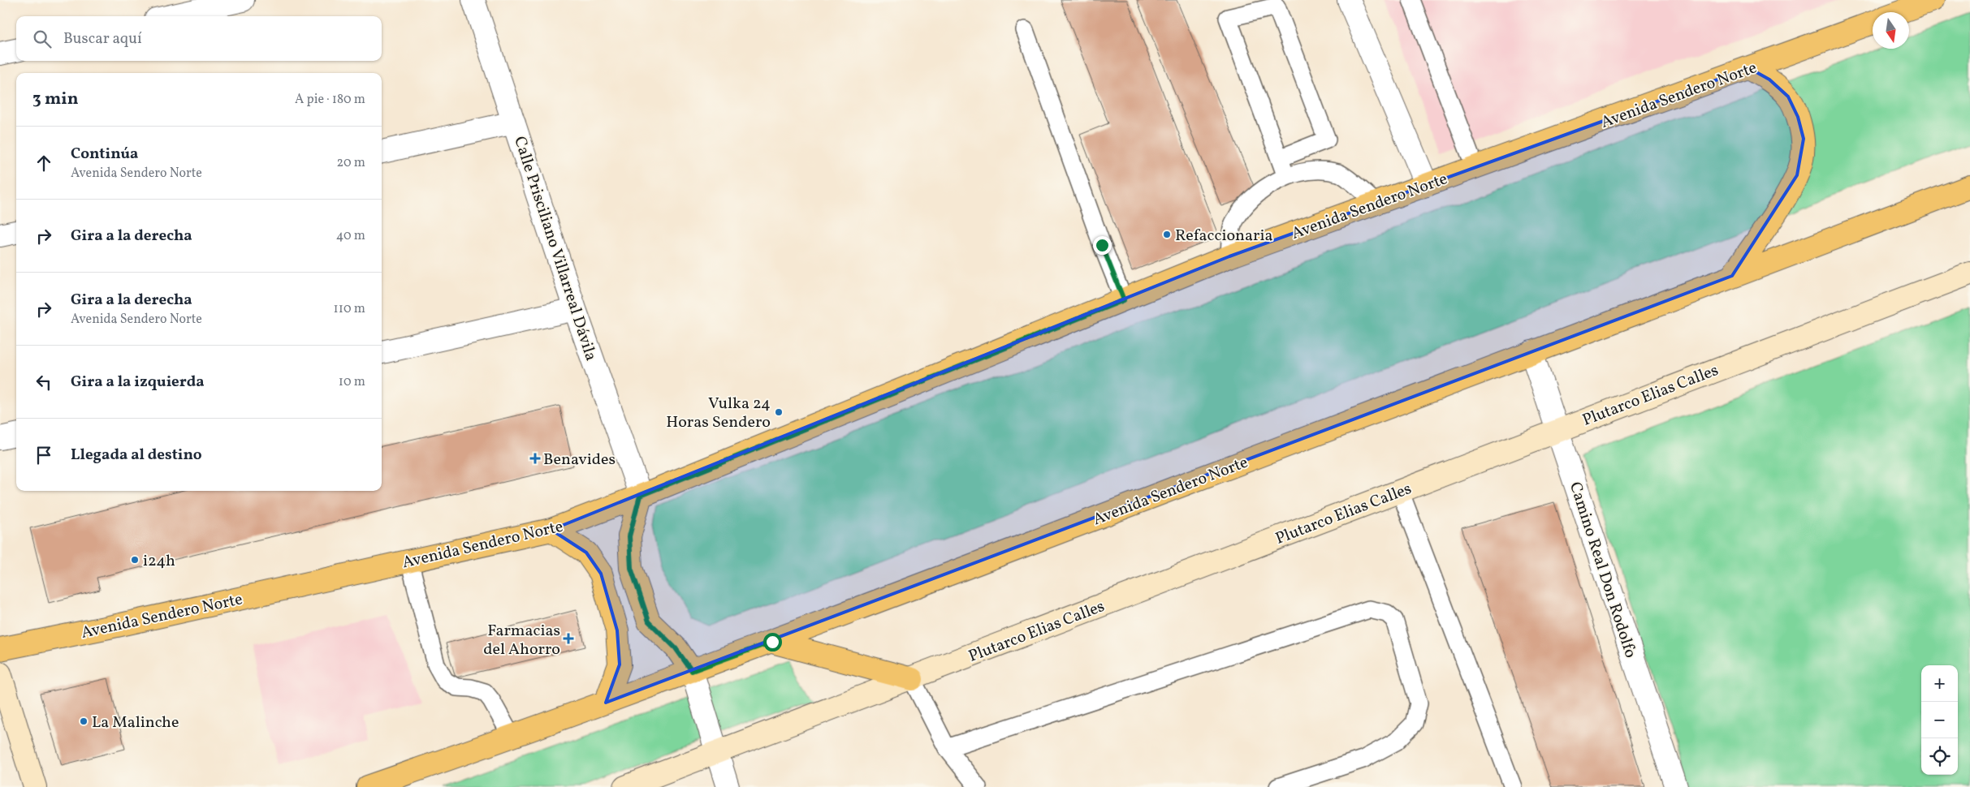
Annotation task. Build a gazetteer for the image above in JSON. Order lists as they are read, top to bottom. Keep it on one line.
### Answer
{"streets":{"main road":["Avenida Sendero Norte"],"street":["Calle Prisciliano Villarreal Dávila","Plutarco Elias Calles","Camino Real Don Rodolfo"]},"crossings":[["Avenida Sendero Norte","Calle Prisciliano Villarreal Dávila"],["Avenida Sendero Norte","Camino Real Don Rodolfo"],["Plutarco Elias Calles","Camino Real Don Rodolfo"]],"places":{"other":["Refaccionaria","Vulka 24 Horas Sendero","i24h","La Malinche"],"health":["Benavides","Farmacias del Ahorro"]},"north":"bottom","page":{"search":"Buscar aquí","heading":["3 min","A pie · 180 m"],"list":[["Continúa","Avenida Sendero Norte","20 m"],["Gira a la derecha","40 m"],["Gira a la derecha","Avenida Sendero Norte","110 m"],["Gira a la izquierda","10 m"],"Llegada al destino"],"map_buttons":["+","−"]}}
